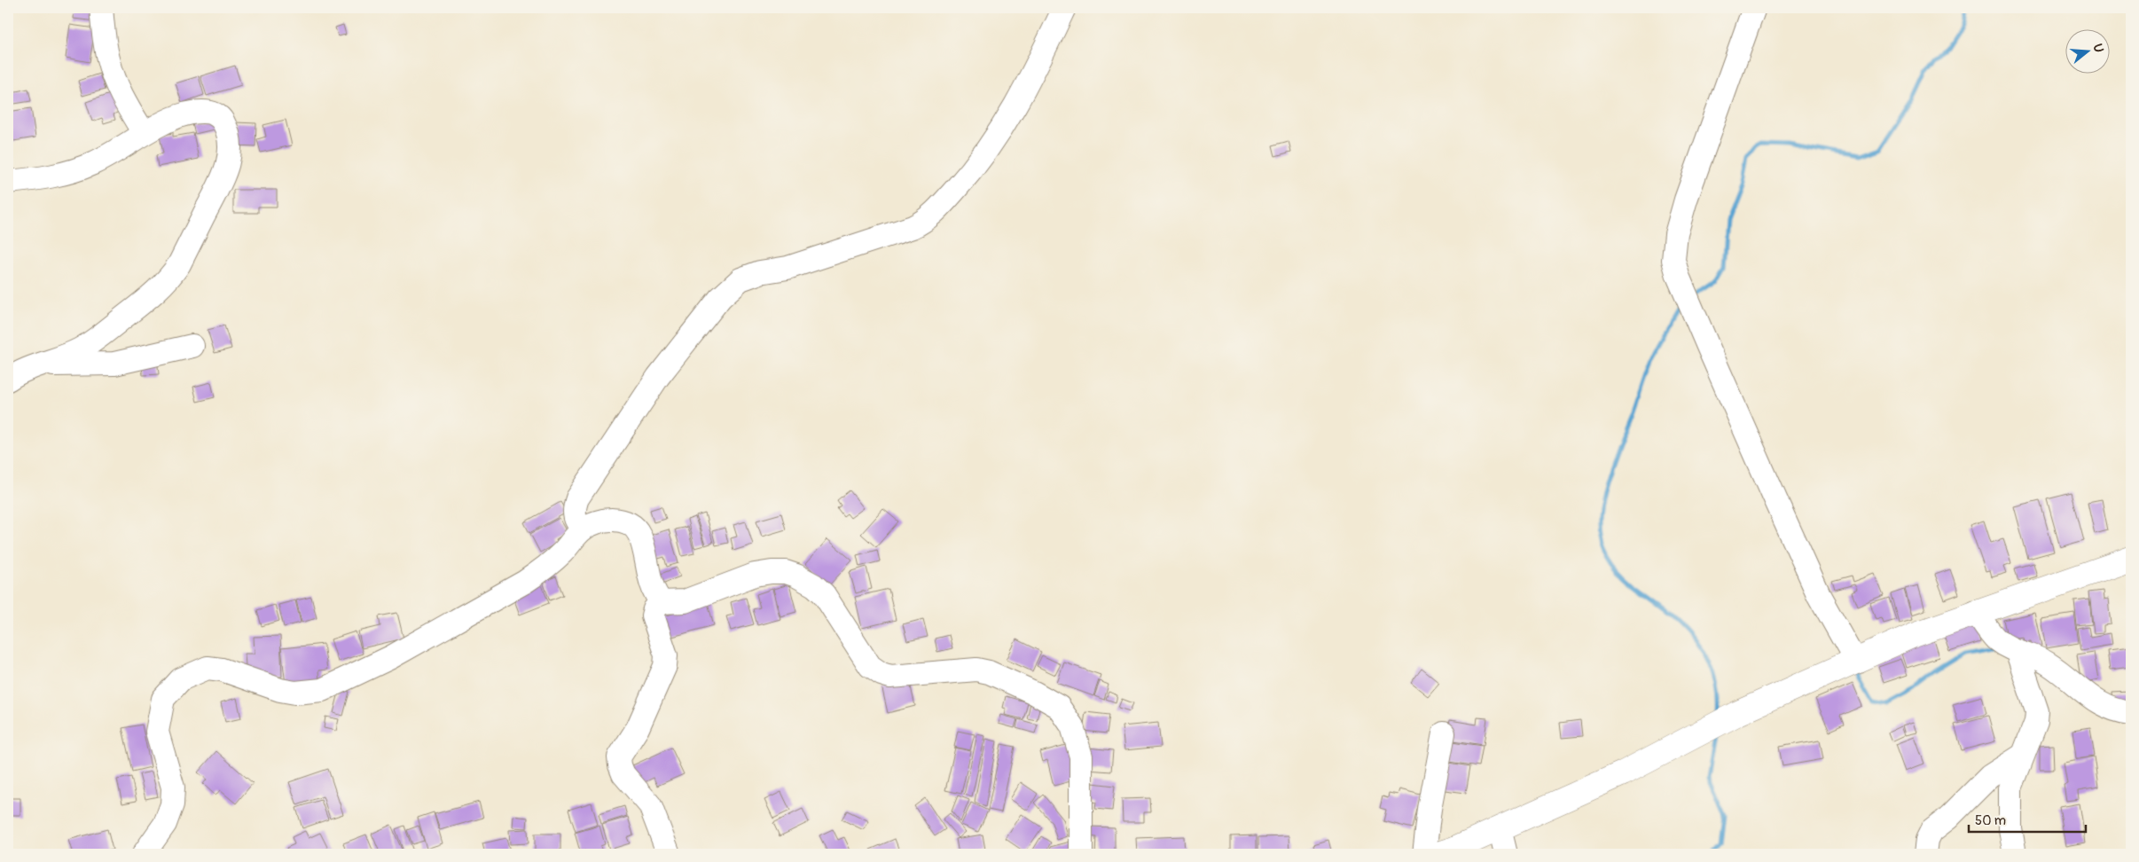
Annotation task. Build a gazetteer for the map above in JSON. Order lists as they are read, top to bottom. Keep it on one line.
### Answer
{"scale_bar":"50 m","north":"right"}
